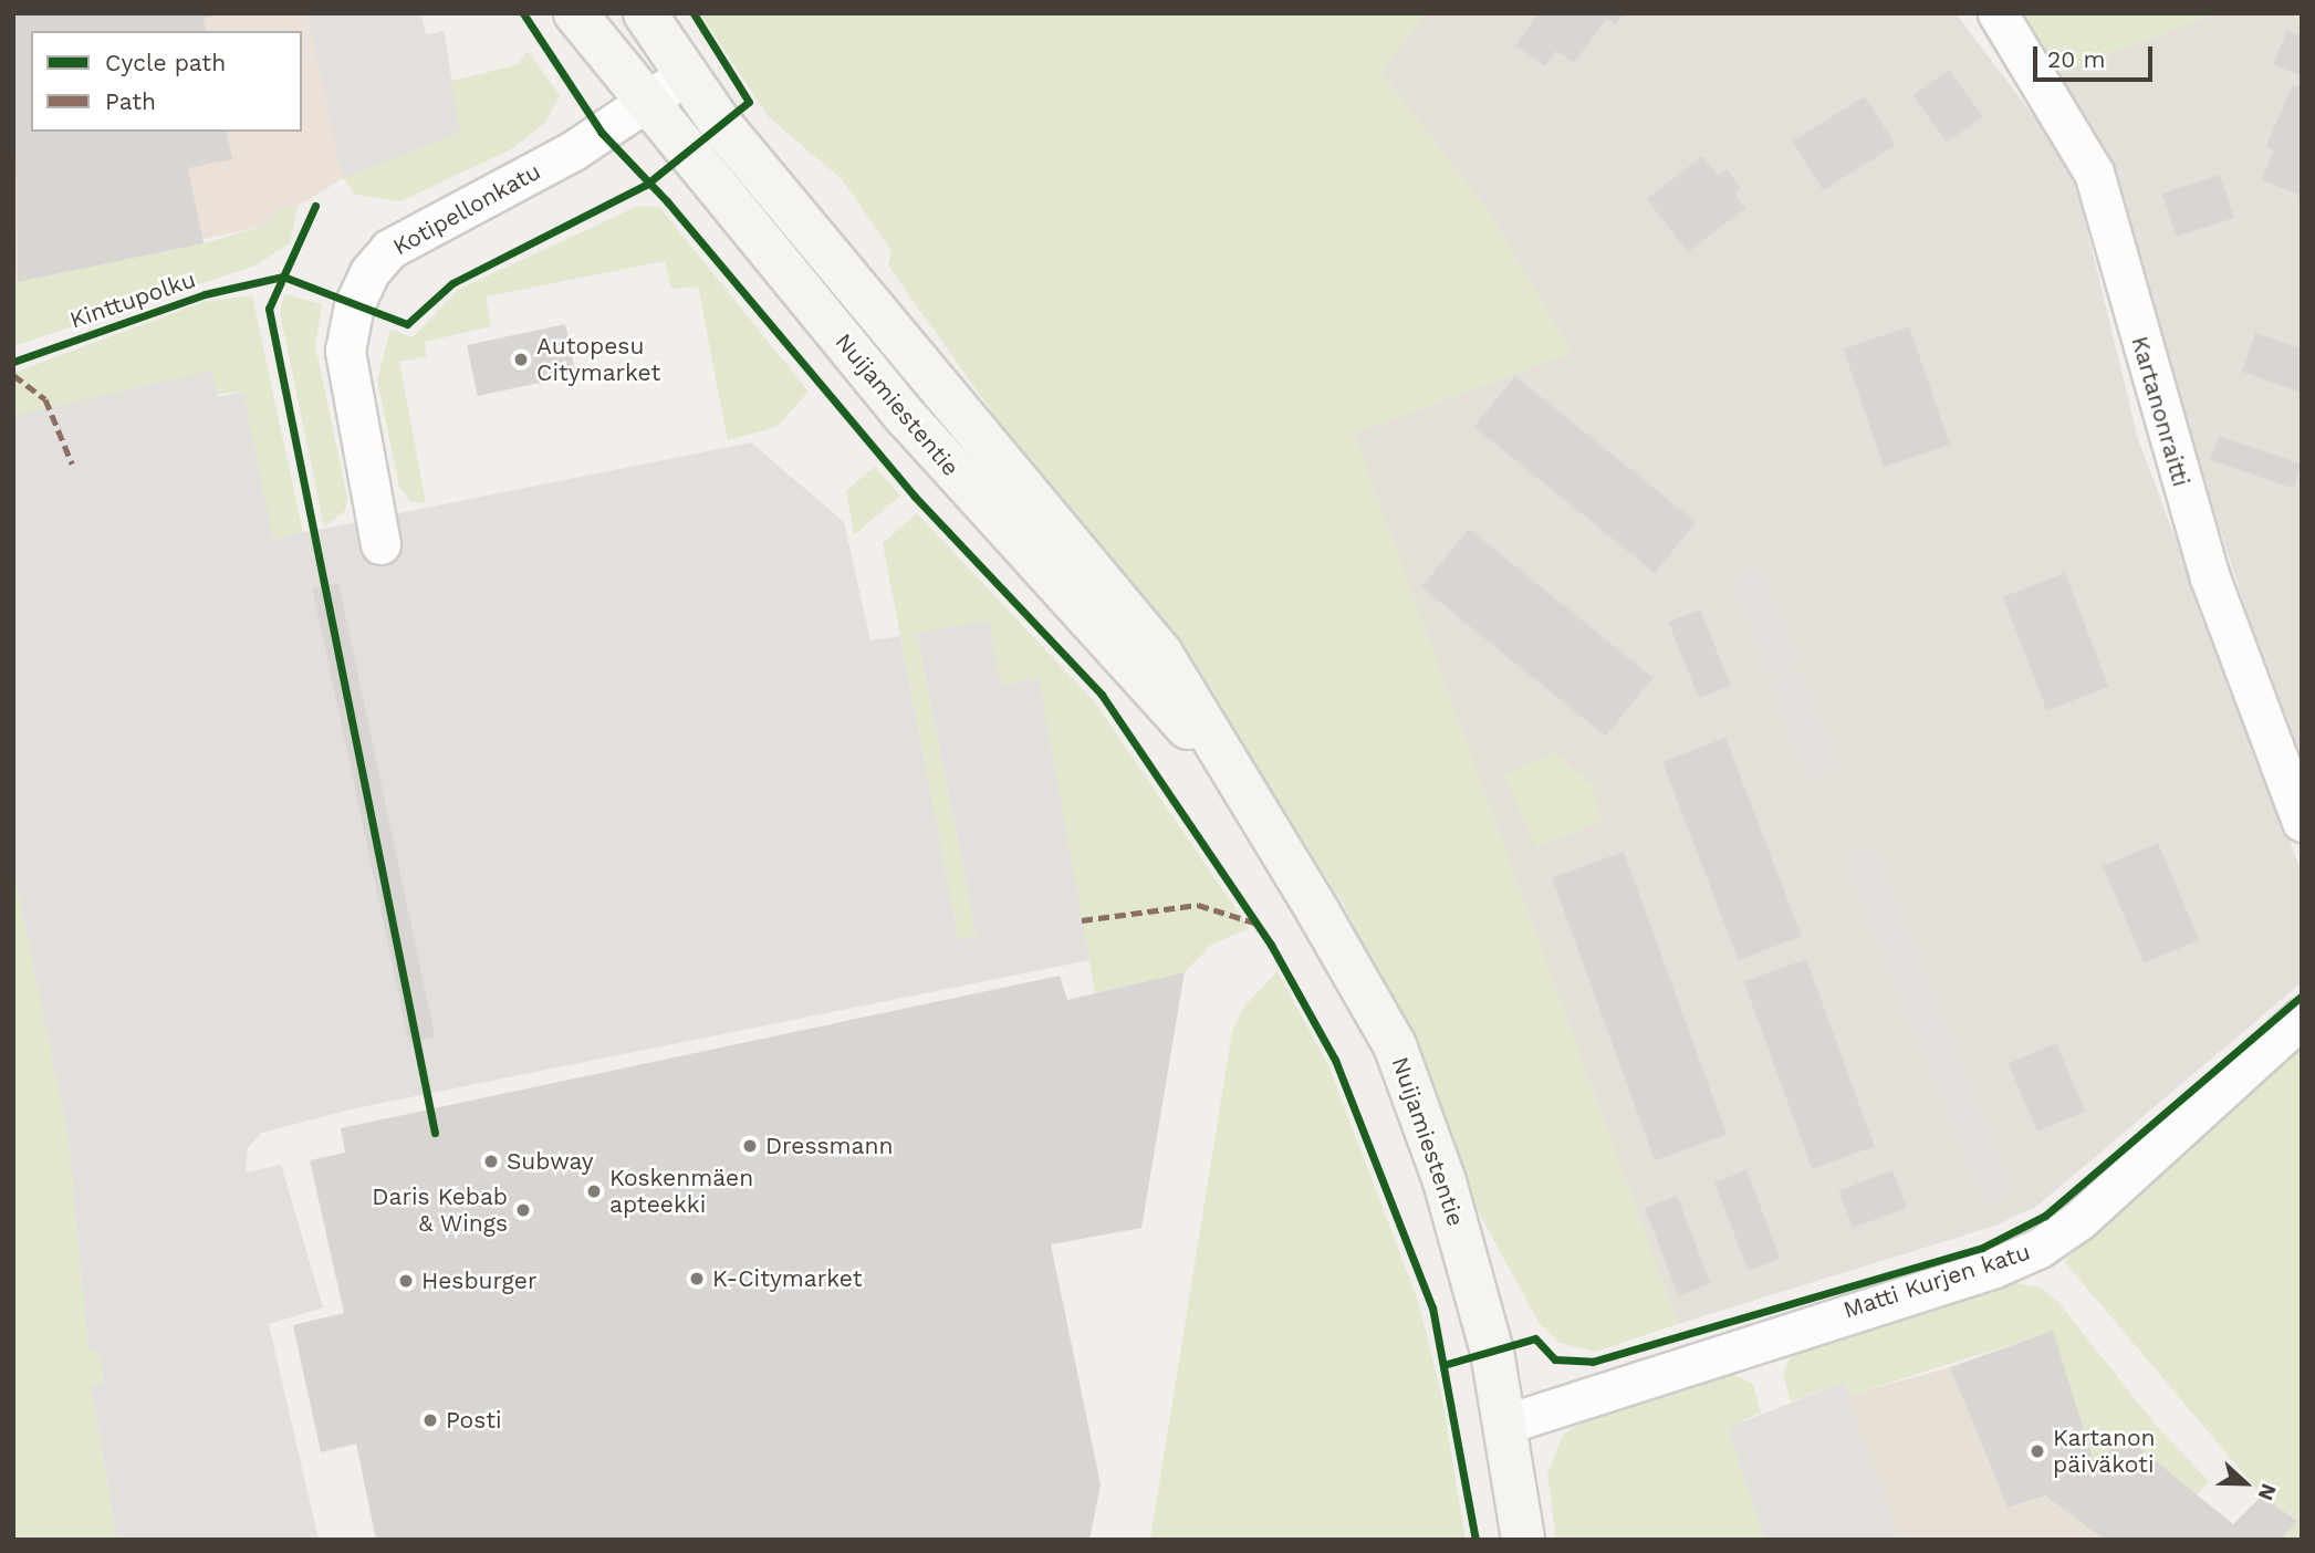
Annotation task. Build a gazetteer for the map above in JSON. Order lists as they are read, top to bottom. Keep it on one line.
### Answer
{"streets":{"main road":["Nuijamiestentie"],"street":["Kotipellonkatu","Kartanonraitti","Matti Kurjen katu"],"cycle path":["Kinttupolku"]},"crossings":[["Kotipellonkatu","Nuijamiestentie"],["Nuijamiestentie","Matti Kurjen katu"]],"places":["Autopesu Citymarket","Dressmann","Subway","Koskenmäen apteekki","Daris Kebab & Wings","K-Citymarket","Hesburger","Posti","Kartanon päiväkoti"],"legend":["Cycle path","Path"],"scale_bar":"20 m","north":"right"}
